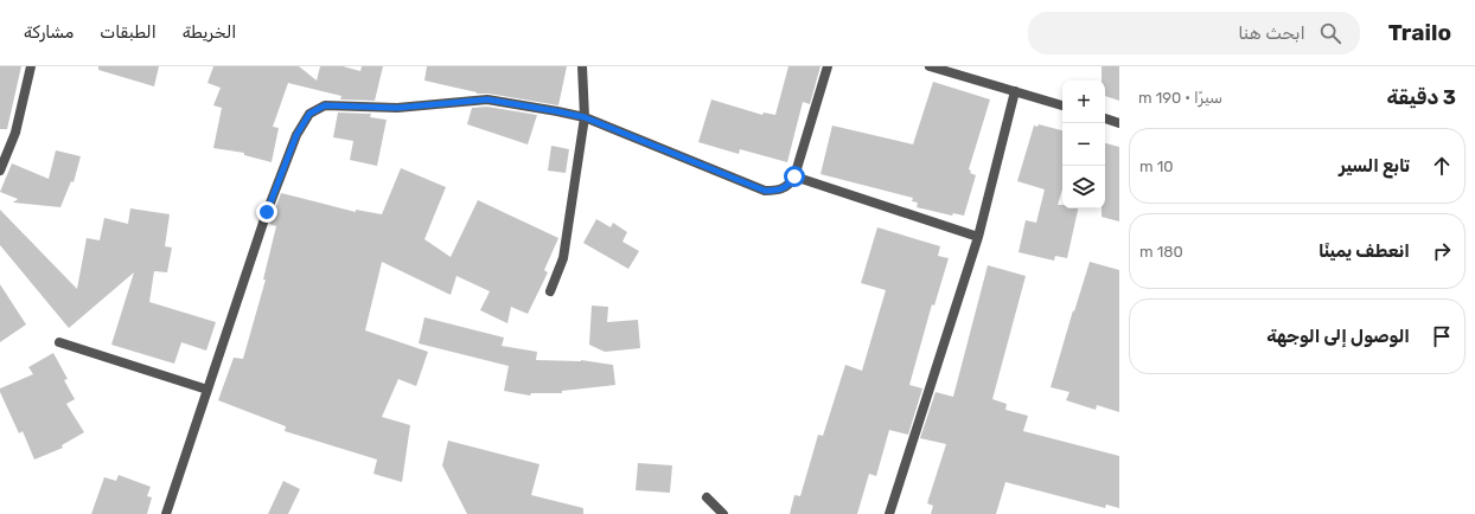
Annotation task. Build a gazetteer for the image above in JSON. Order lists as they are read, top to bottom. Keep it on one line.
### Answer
{"page":{"header":"Trailo","search":"ابحث هنا","nav":["الخريطة","الطبقات","مشاركة"],"heading":["3 دقيقة","سيرًا · 190 m"],"map_buttons":["+","−"],"list":[["تابع السير","10 m"],["انعطف يمينًا","180 m"],"الوصول إلى الوجهة"]}}
